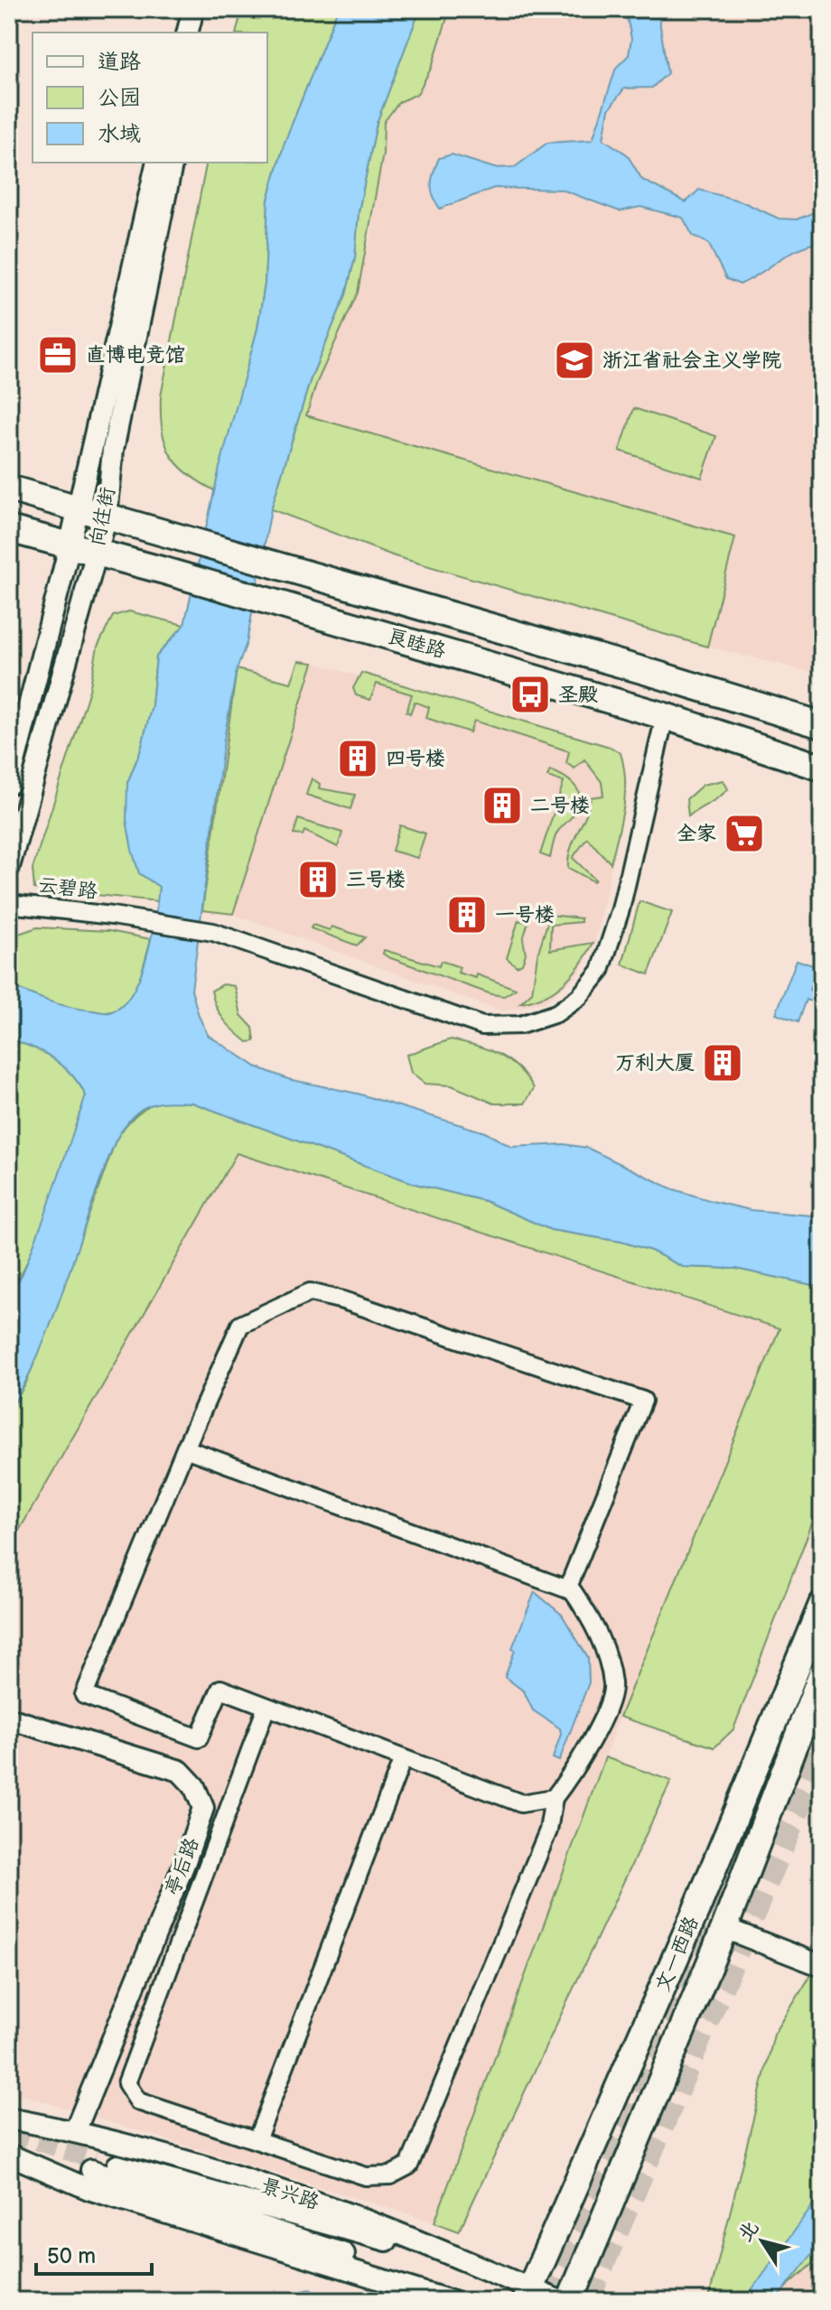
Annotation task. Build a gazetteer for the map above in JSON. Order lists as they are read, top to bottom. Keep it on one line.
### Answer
{"streets":{"main road":["良睦路","文一西路"],"street":["向往街","云碧路","亭后路","景兴路"]},"crossings":[["向往街","良睦路"],["良睦路","云碧路"],["亭后路","景兴路"],["文一西路","景兴路"]],"places":{"office":["直博电竞馆"],"school or university":["浙江省社会主义学院"],"bus stop":["圣殿"],"building":["四号楼","二号楼","三号楼","一号楼","万利大厦"],"supermarket":["全家"]},"legend":["道路","公园","水域"],"scale_bar":"50 m","north":"top left"}
